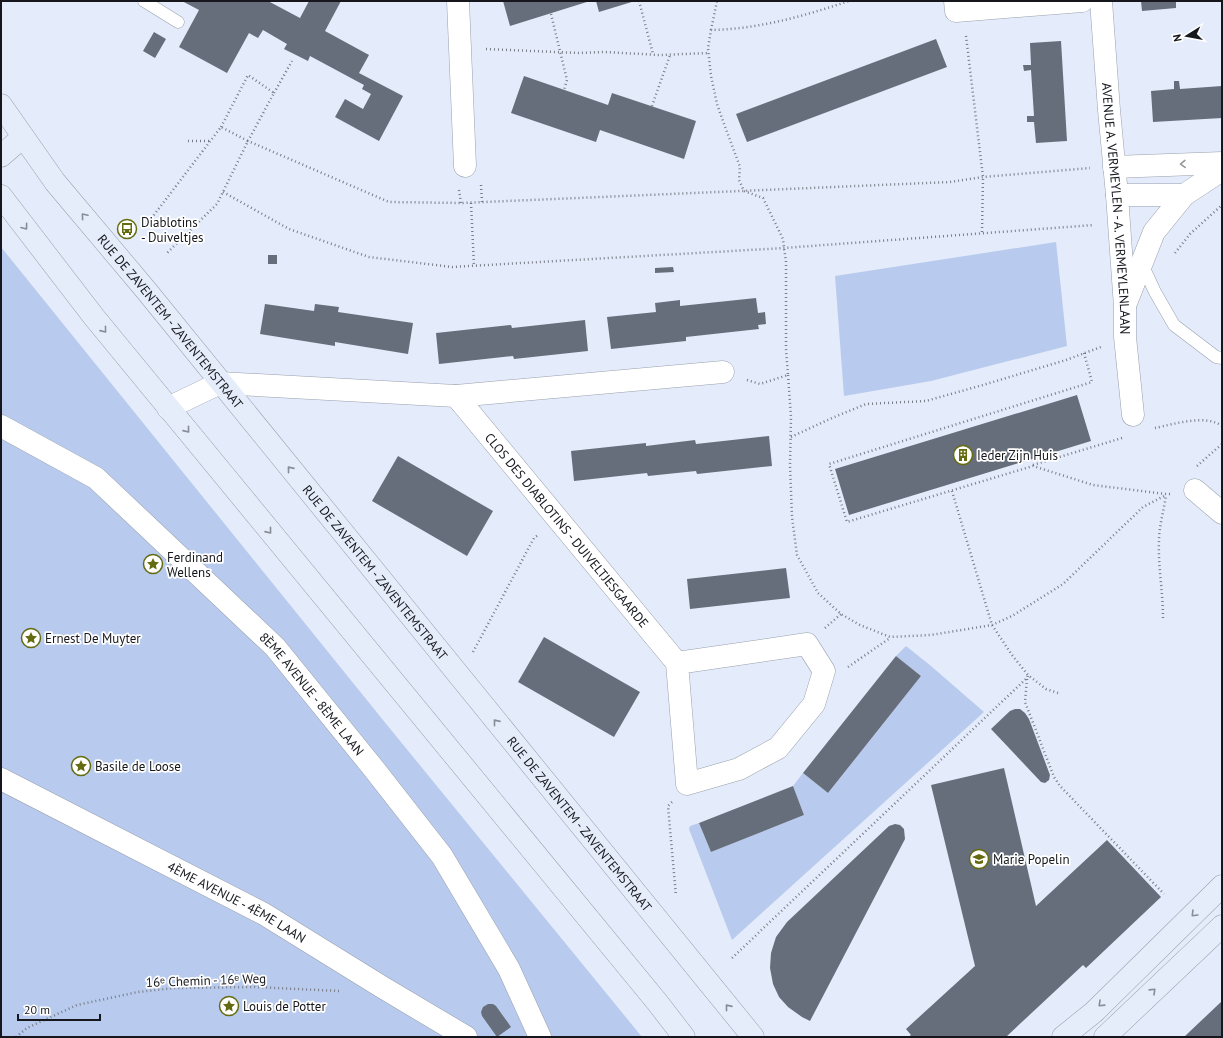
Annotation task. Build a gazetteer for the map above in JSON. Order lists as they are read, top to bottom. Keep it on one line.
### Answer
{"streets":{"main road":["RUE DE ZAVENTEM - ZAVENTEMSTRAAT"],"street":["AVENUE A. VERMEYLEN - A. VERMEYLENLAAN","CLOS DES DIABLOTINS - DUIVELTJESGAARDE","8ÈME AVENUE - 8ÈME LAAN","4ÈME AVENUE - 4ÈME LAAN"],"path":["16ᵉ Chemin - 16ᵉ Weg"]},"crossings":[["4ÈME AVENUE - 4ÈME LAAN","16ᵉ Chemin - 16ᵉ Weg"]],"places":{"bus stop":["Diablotins - Duiveltjes"],"building":["Ieder Zijn Huis"],"place":["Ferdinand Wellens","Ernest De Muyter","Basile de Loose","Louis de Potter"],"school or university":["Marie Popelin"]},"scale_bar":"20 m","north":"left"}
